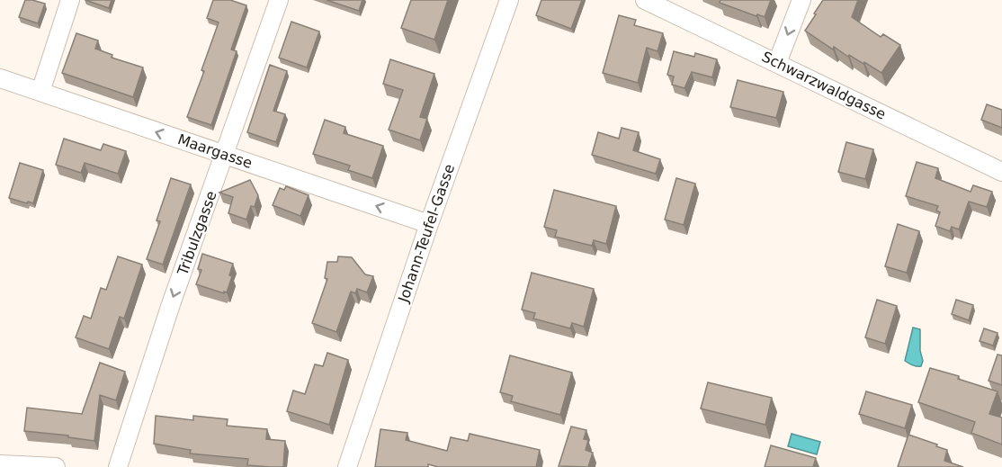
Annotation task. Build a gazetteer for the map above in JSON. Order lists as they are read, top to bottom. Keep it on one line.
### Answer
{"streets":{"street":["Schwarzwaldgasse","Maargasse","Tribulzgasse","Johann-Teufel-Gasse"]},"crossings":[["Maargasse","Tribulzgasse"],["Maargasse","Johann-Teufel-Gasse"]],"one_way":["Maargasse","Tribulzgasse"]}
